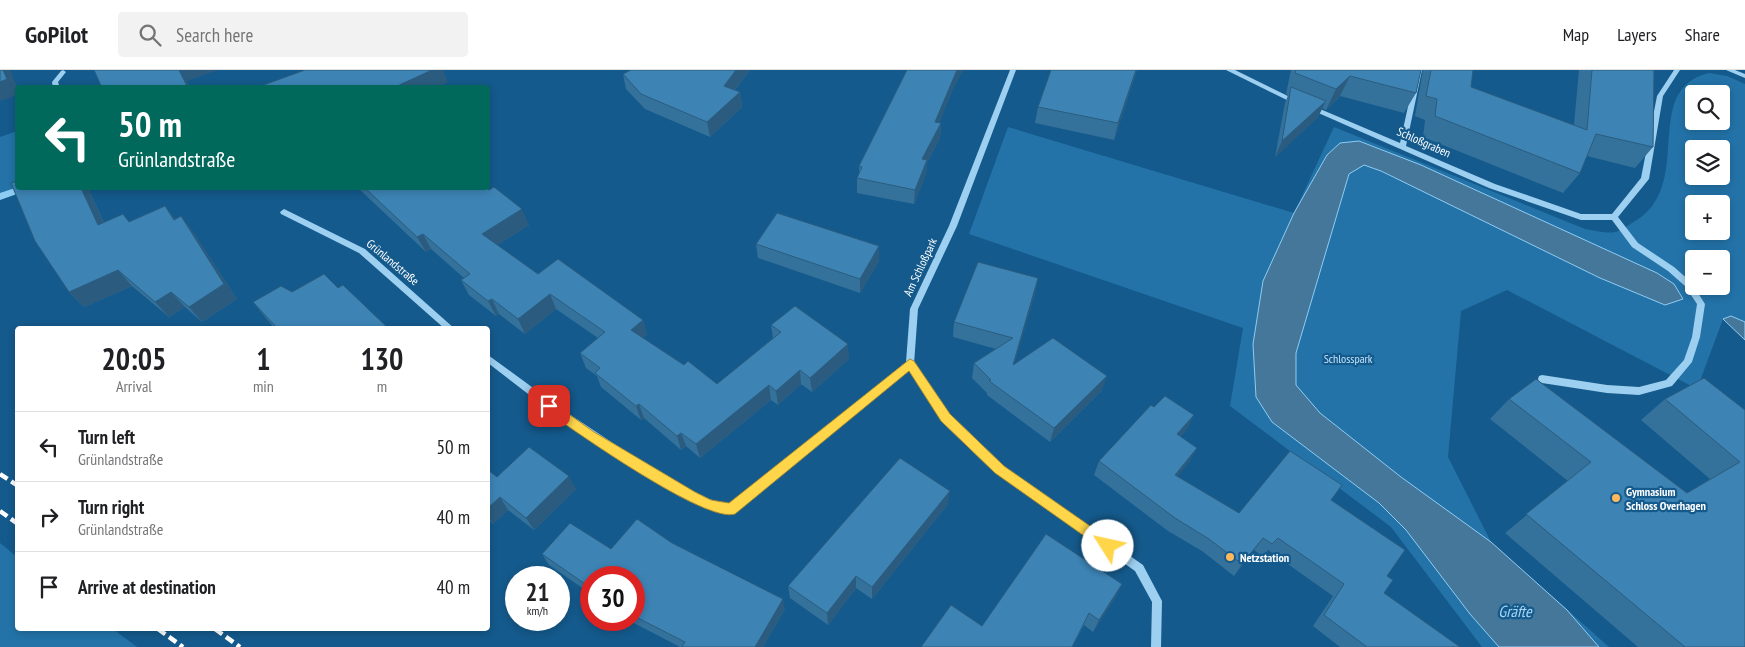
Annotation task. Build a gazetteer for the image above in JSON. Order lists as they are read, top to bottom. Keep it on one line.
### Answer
{"streets":{"street":["Schloßgraben","Grünlandstraße","Am Schloßpark"]},"water":["Gräfte"],"parks":["Schlosspark"],"places":["Gymnasium Schloss Overhagen","Netzstation"],"page":{"header":"GoPilot","search":"Search here","nav":["Map","Layers","Share"],"map_buttons":["+","−"],"turn":["50 m","Grünlandstraße"],"eta":["20:05","Arrival","1","min","130","m"],"list":[{"name":"Turn left","note":"Grünlandstraße","value":"50 m"},{"name":"Turn right","note":"Grünlandstraße","value":"40 m"},{"name":"Arrive at destination","value":"40 m"}],"speed":"21 km/h","limit":"30"}}
